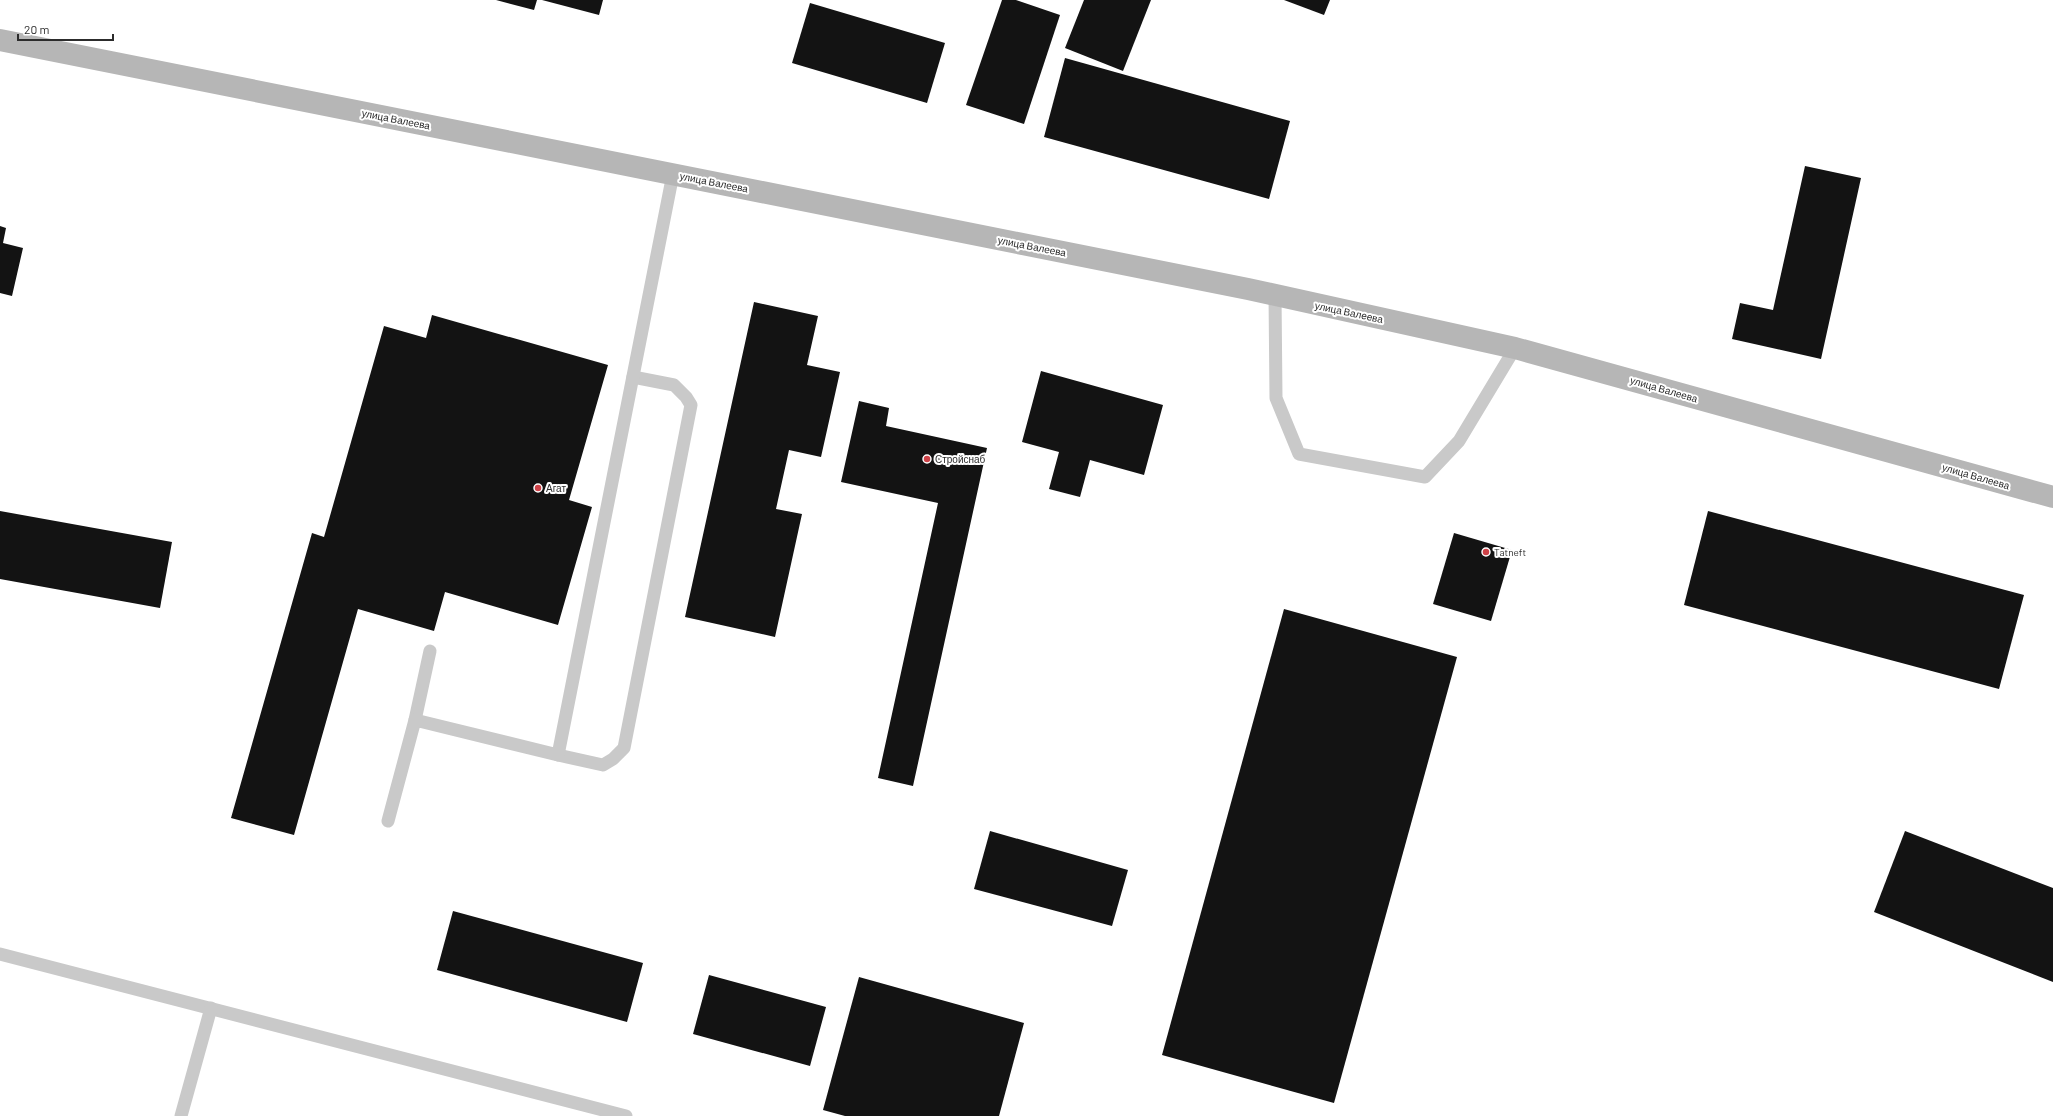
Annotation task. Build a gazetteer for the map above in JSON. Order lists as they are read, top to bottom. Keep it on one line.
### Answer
{"streets":{"main road":["улица Валеева"]},"places":["Стройснаб","Агат","Tatneft"],"scale_bar":"20 m"}
